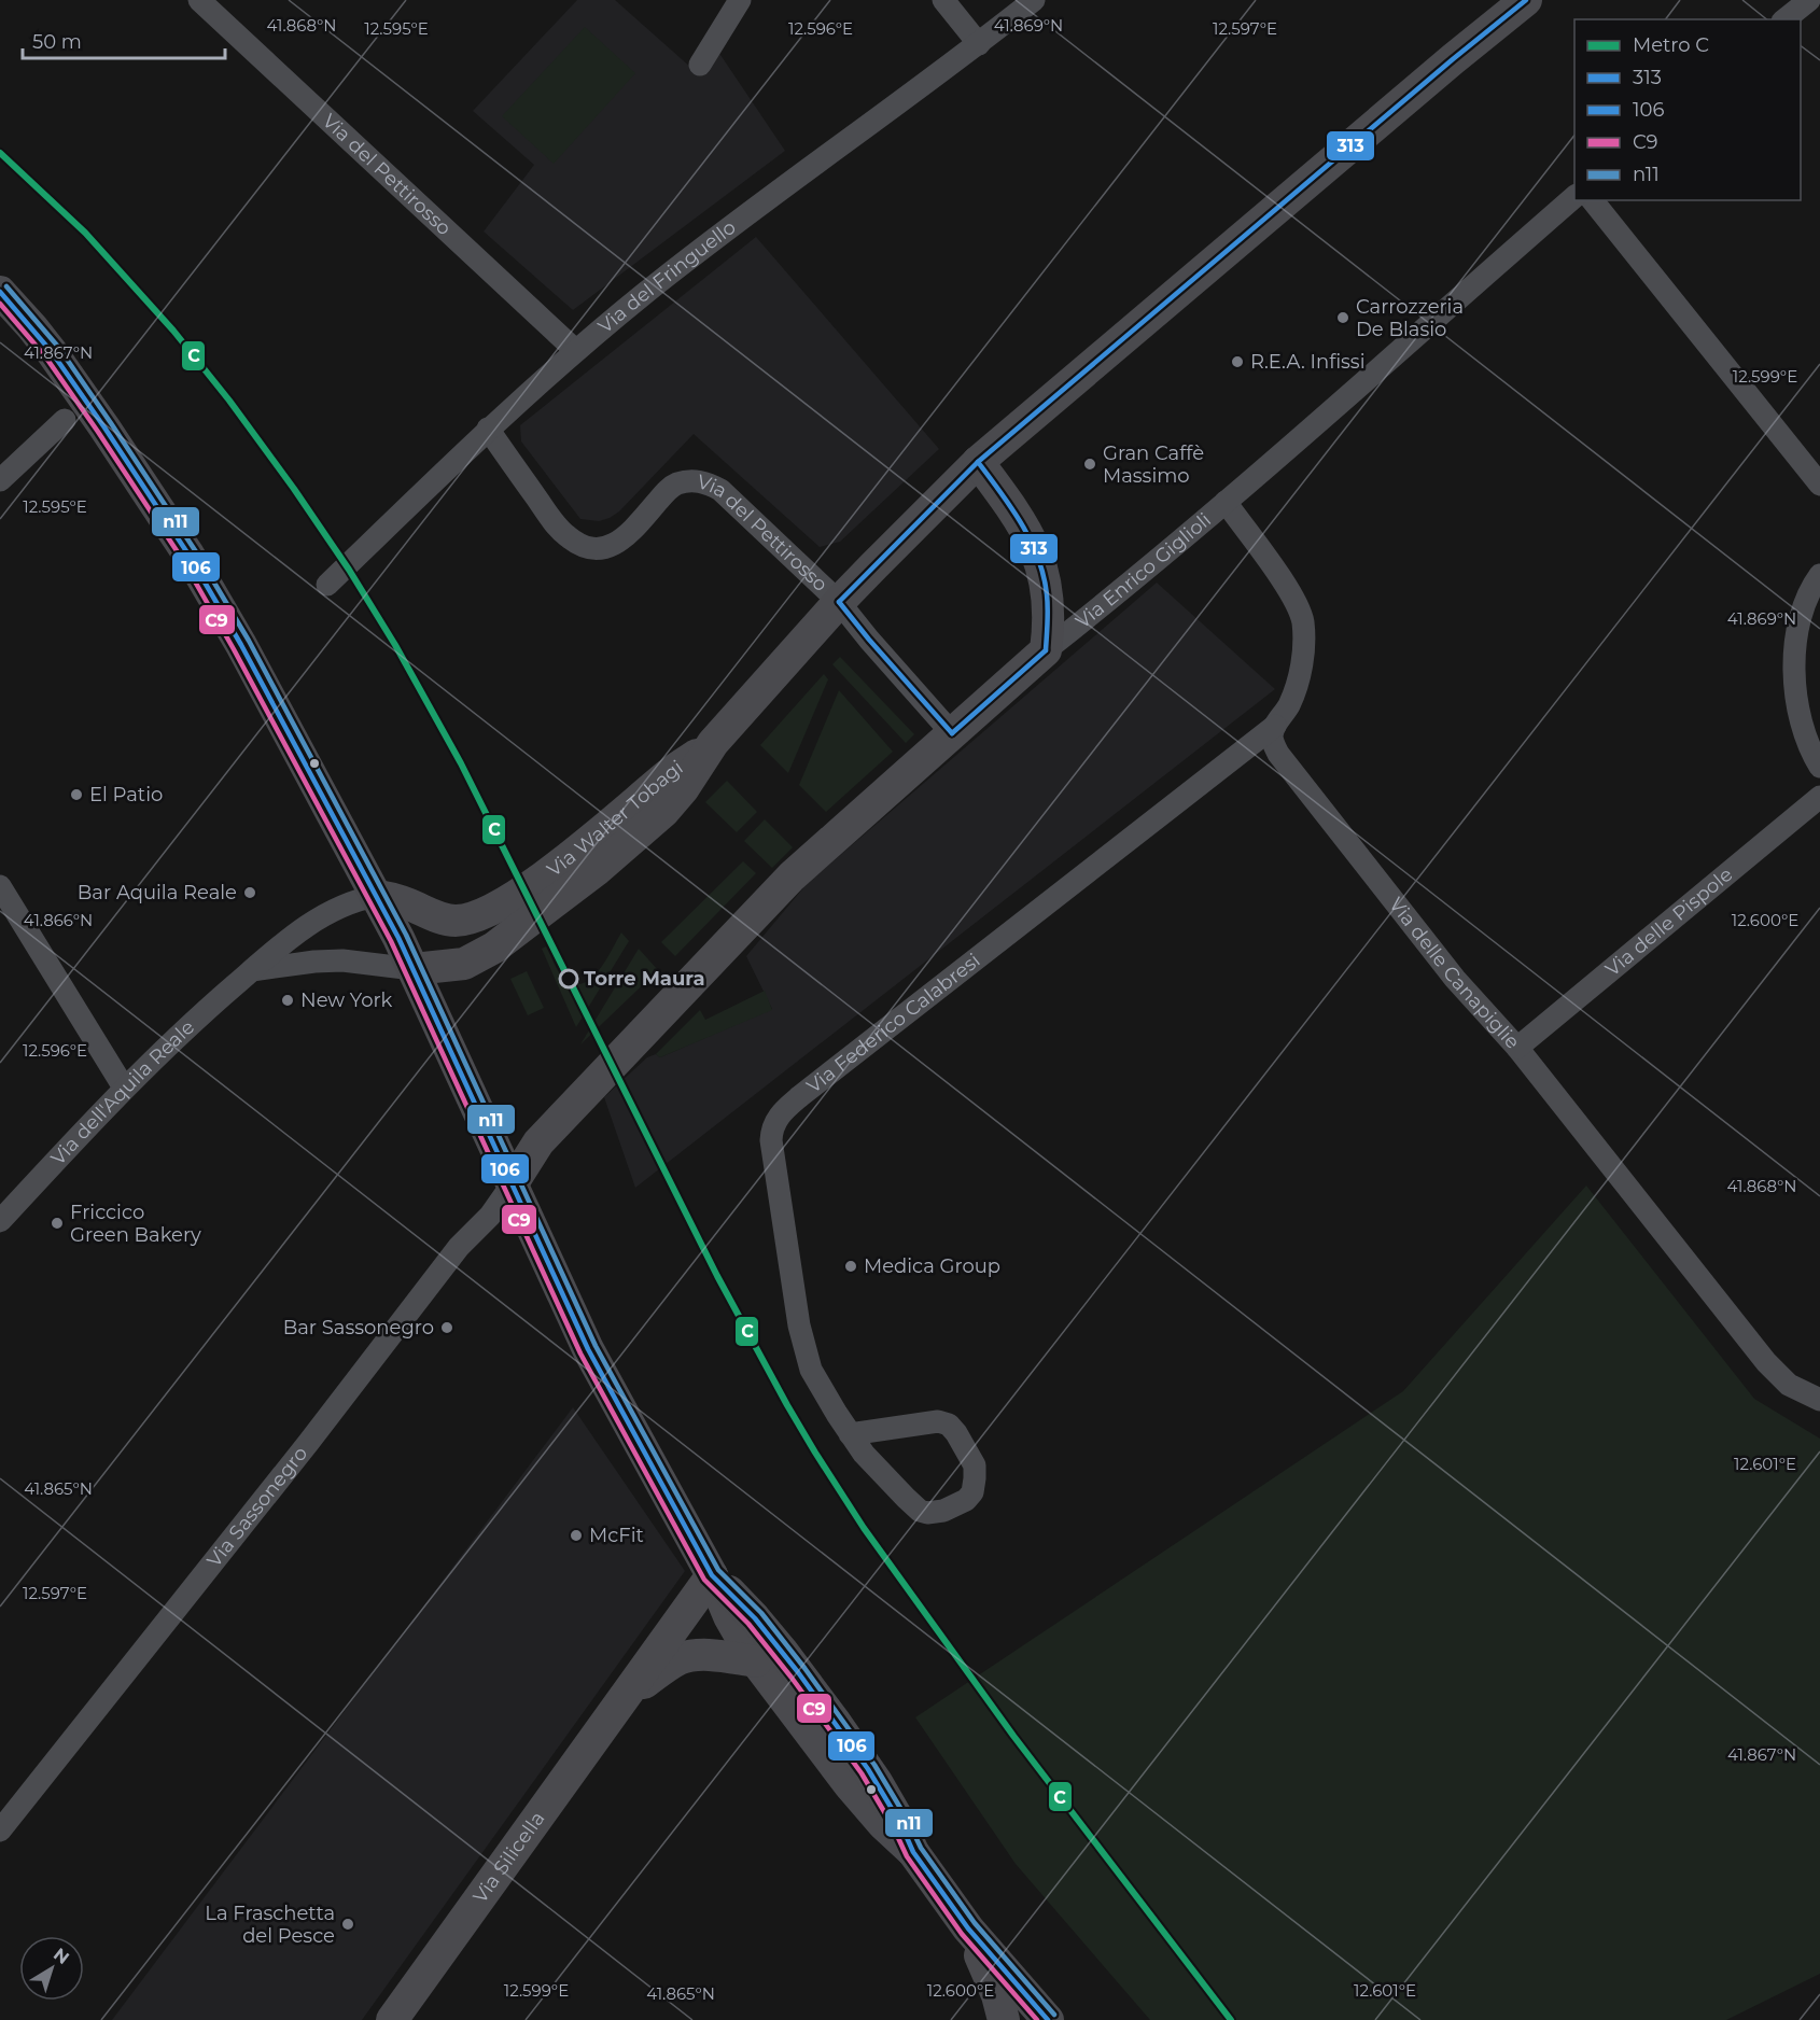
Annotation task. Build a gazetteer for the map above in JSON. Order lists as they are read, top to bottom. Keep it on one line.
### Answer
{"streets":{"street":["Via del Pettirosso","Via del Fringuello","Via Enrico Giglioli","Via Walter Tobagi","Via delle Pispole","Via delle Canapiglie","Via Federico Calabresi","Via dell'Aquila Reale","Via Sassonegro","Via Silicella"]},"crossings":[["Via del Pettirosso","Via del Fringuello"],["Via del Pettirosso","Via Enrico Giglioli"],["Via del Pettirosso","Via Walter Tobagi"],["Via Enrico Giglioli","Via Sassonegro"],["Via Walter Tobagi","Via dell'Aquila Reale"],["Via delle Pispole","Via delle Canapiglie"],["Via delle Canapiglie","Via Federico Calabresi"]],"places":["Carrozzeria De Blasio","R.E.A. Infissi","Gran Caffè Massimo","El Patio","Bar Aquila Reale","Torre Maura","New York","Friccico Green Bakery","Medica Group","Bar Sassonegro","McFit","La Fraschetta del Pesce"],"lines":["transit line 313","metro line C","transit line n11","transit line 106","transit line C9"],"legend":["Metro C","313","106","C9","n11"],"scale_bar":"50 m","north":"top right","coordinates":["41.868°N","41.869°N","12.597°E","12.595°E","12.596°E","41.867°N","12.599°E","12.600°E","41.866°N","12.601°E","41.865°N"]}
